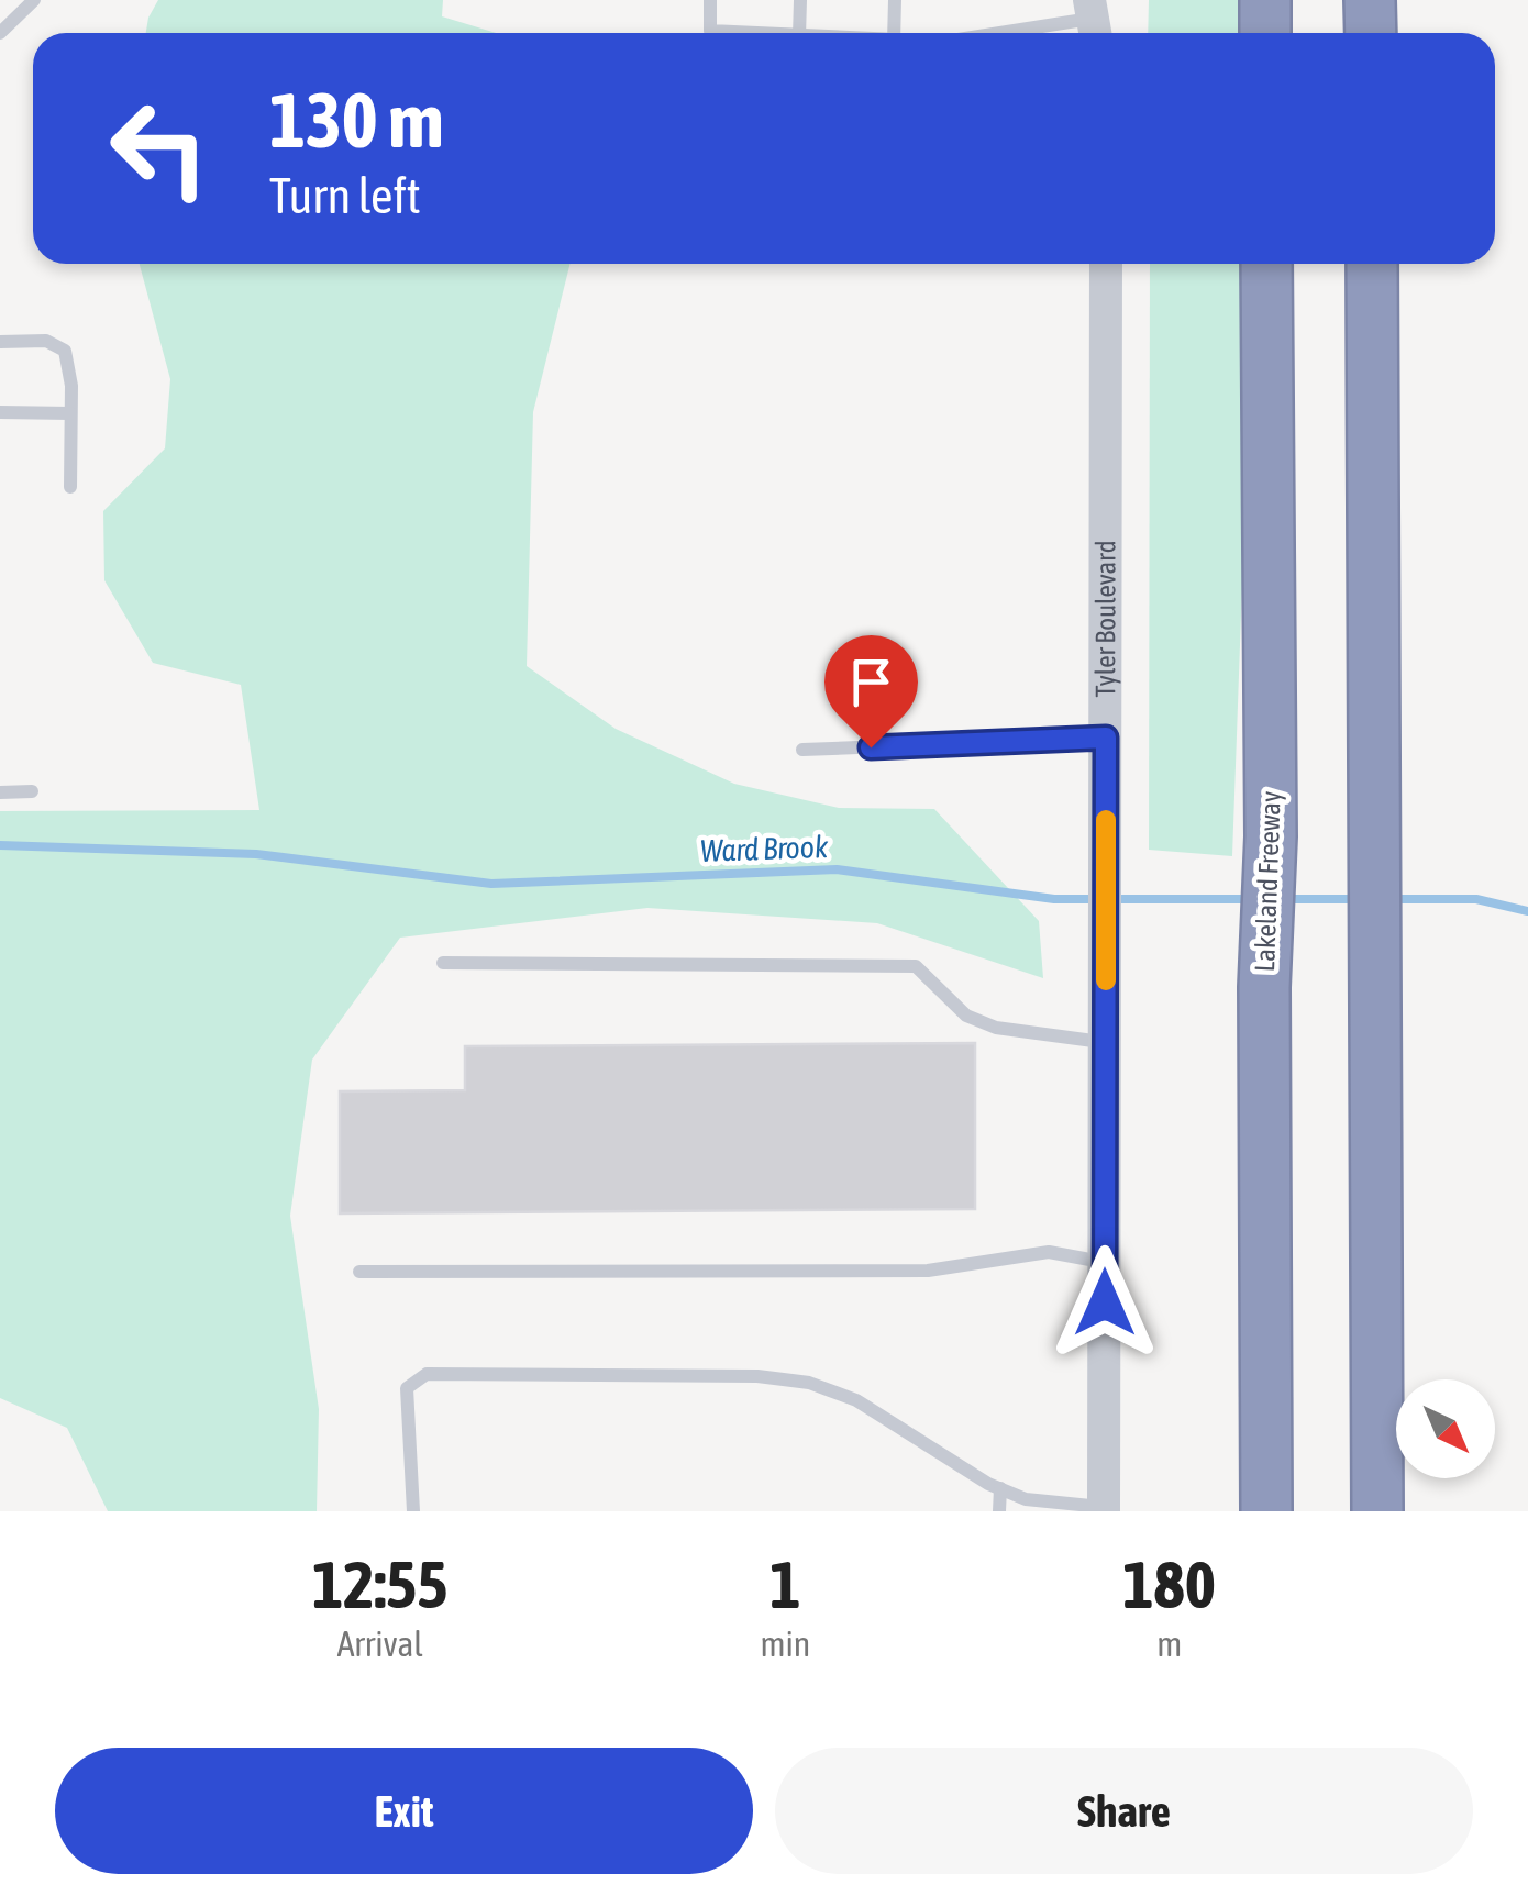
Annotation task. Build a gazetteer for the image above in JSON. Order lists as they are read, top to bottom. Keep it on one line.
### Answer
{"streets":{"highway":["Lakeland Freeway"],"street":["Tyler Boulevard"]},"water":["Ward Brook"],"north":"bottom right","page":{"turn":["130 m","Turn left"],"eta":["12:55","Arrival","1","min","180","m"],"buttons":["Exit","Share"]}}
